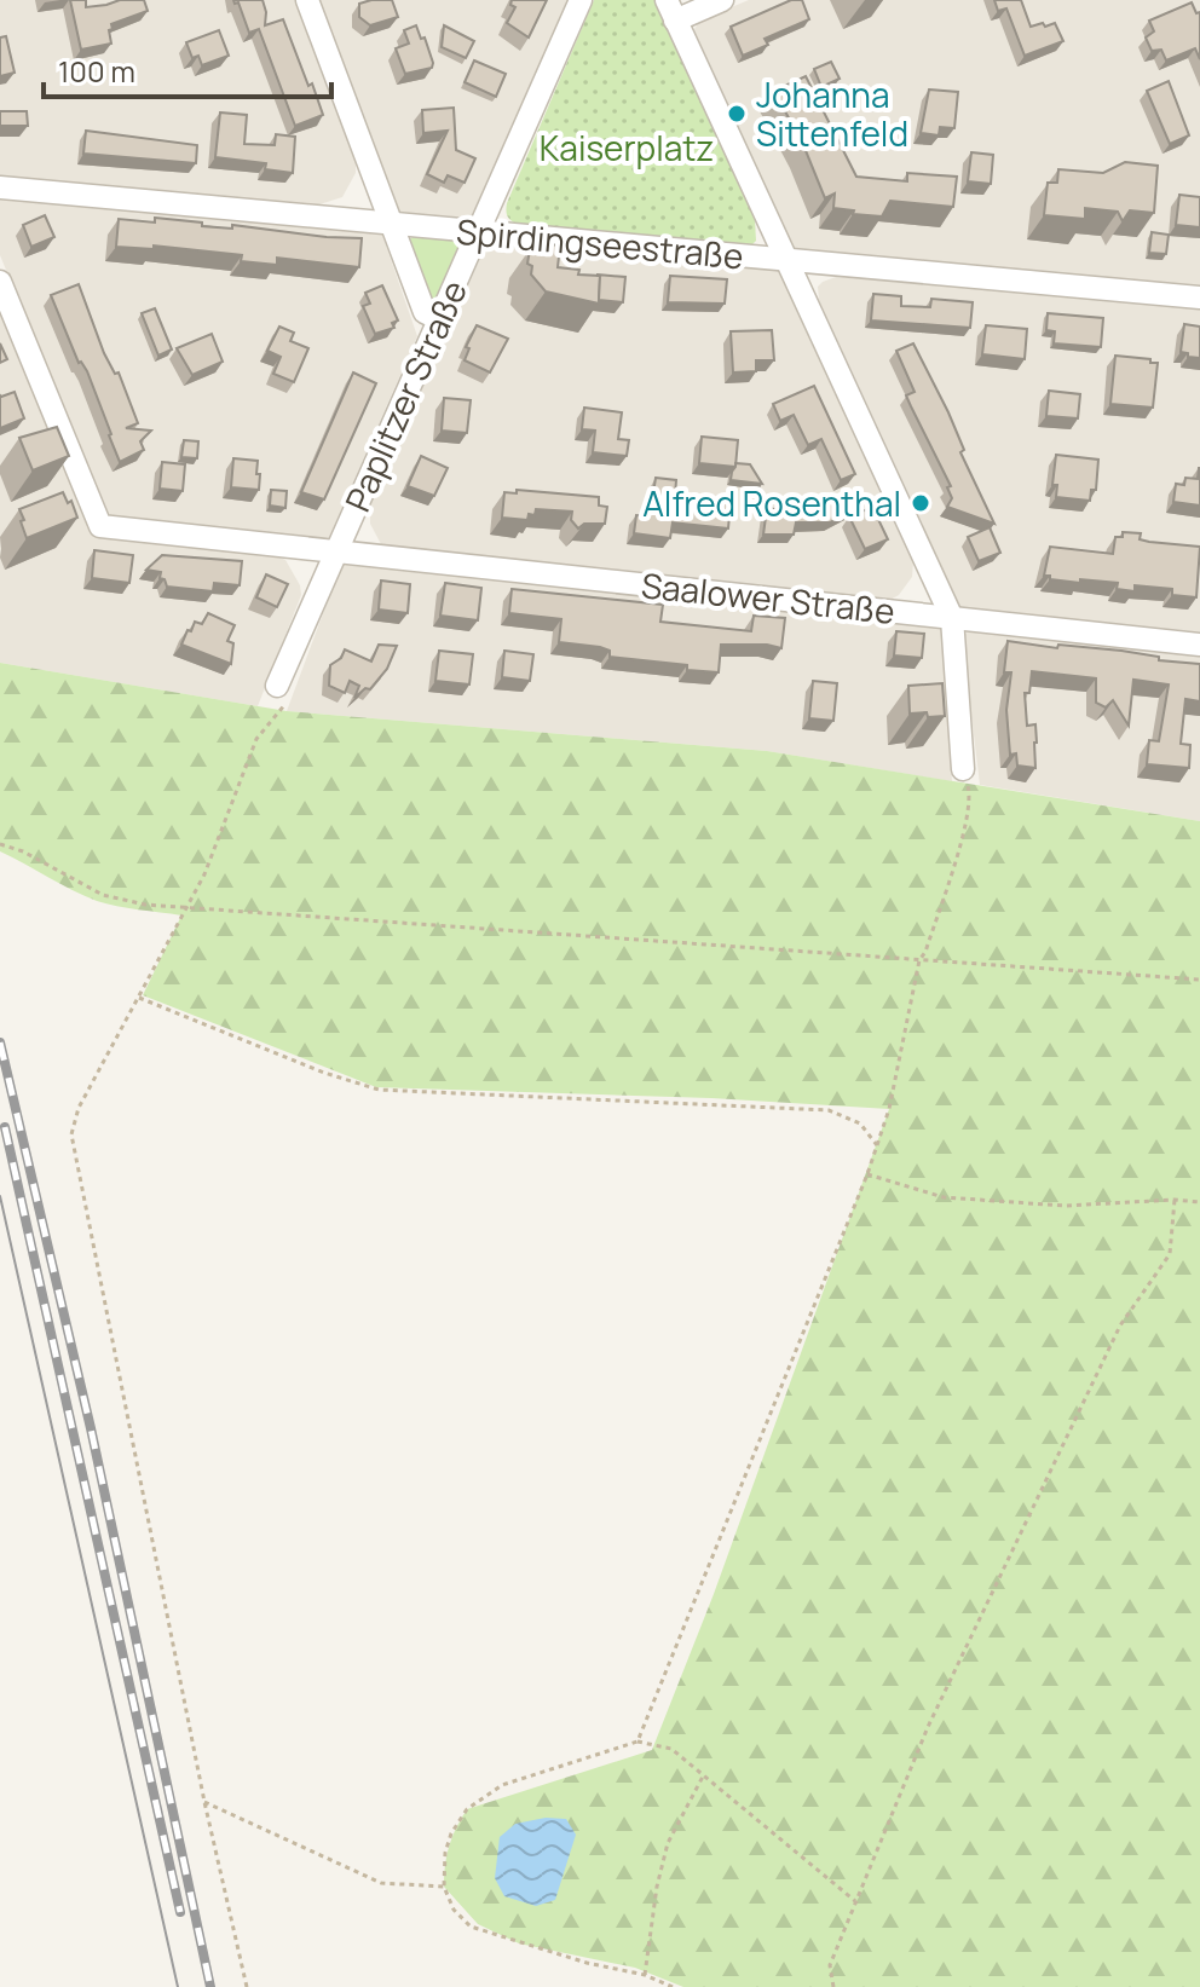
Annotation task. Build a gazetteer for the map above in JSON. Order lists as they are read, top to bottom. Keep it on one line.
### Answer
{"streets":{"street":["Spirdingseestraße","Paplitzer Straße","Saalower Straße"]},"crossings":[["Spirdingseestraße","Paplitzer Straße"],["Paplitzer Straße","Saalower Straße"]],"parks":["Kaiserplatz"],"places":["Johanna Sittenfeld","Alfred Rosenthal"],"scale_bar":"100 m"}
